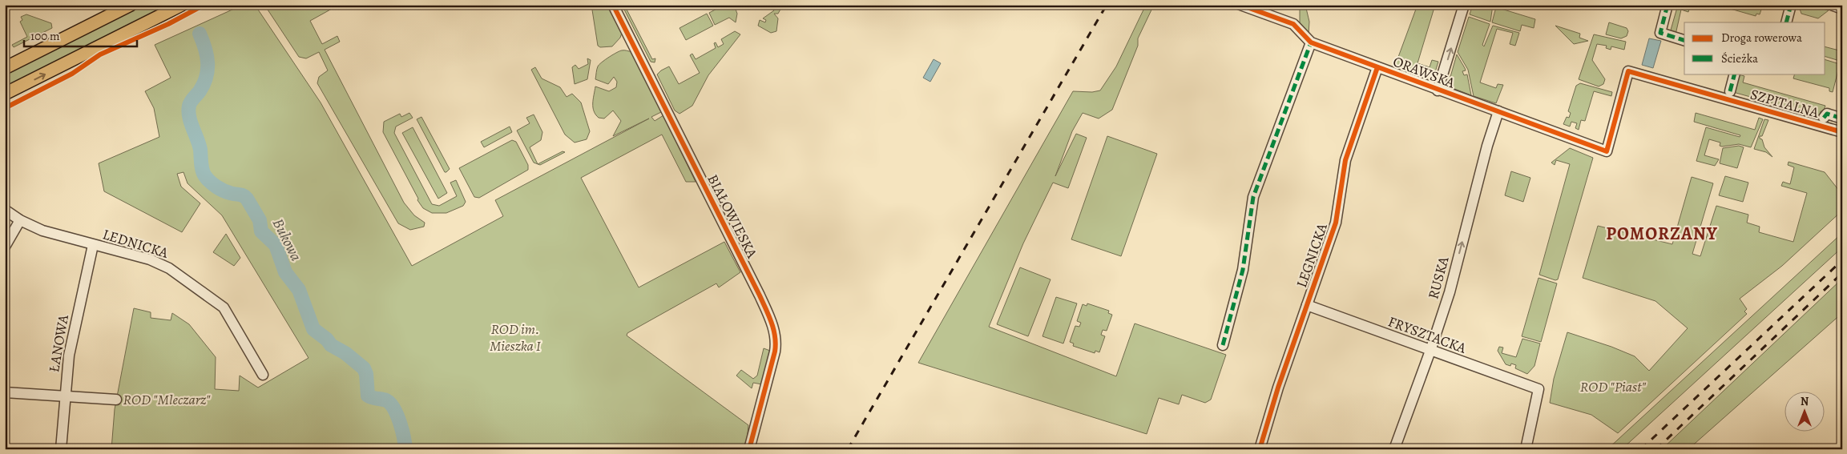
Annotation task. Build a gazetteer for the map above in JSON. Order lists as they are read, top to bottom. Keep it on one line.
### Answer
{"streets":{"street":["ORAWSKA","SZPITALNA","BIAŁOWIESKA","LEDNICKA","LEGNICKA","RUSKA","FRYSZTACKA","ŁANOWA"]},"crossings":[["ORAWSKA","SZPITALNA"],["ORAWSKA","LEGNICKA"],["ORAWSKA","RUSKA"],["LEDNICKA","ŁANOWA"],["LEGNICKA","FRYSZTACKA"],["RUSKA","FRYSZTACKA"]],"one_way":["RUSKA"],"districts":["POMORZANY"],"water":["Bukowa"],"parks":["ROD im. Mieszka I","ROD \"Piast\"","ROD \"Mleczarz\""],"legend":["Droga rowerowa","Ścieżka"],"scale_bar":"100 m","north":"top"}
